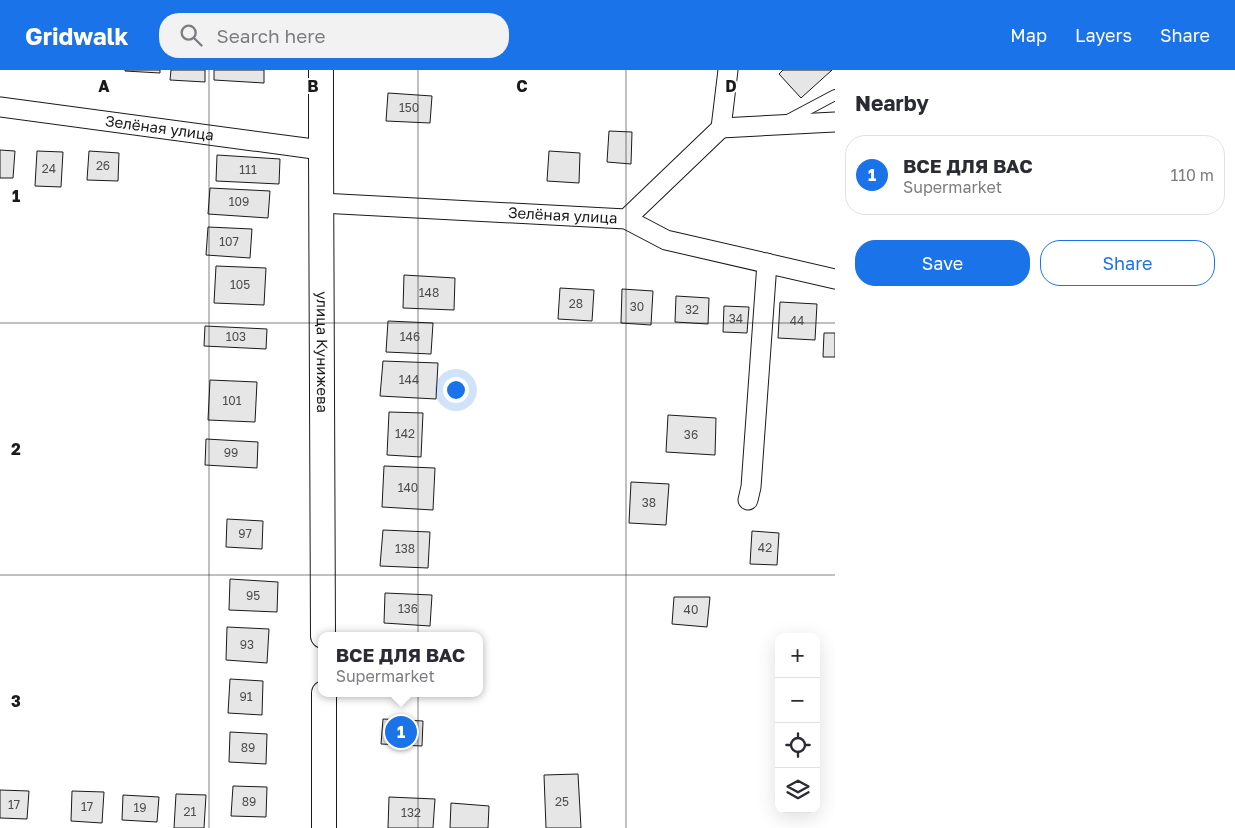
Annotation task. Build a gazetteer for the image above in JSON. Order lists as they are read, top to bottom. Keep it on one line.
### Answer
{"streets":{"street":["Зелёная улица","улица Кунижева"]},"crossings":[["Зелёная улица","улица Кунижева"]],"house_numbers":["150","26","24","111","109","107","105","148","28","30","32","34","44","103","146","144","101","142","36","99","140","38","97","42","138","95","136","40","93","91","89","89","25","17","17","19","21","132"],"page":{"header":"Gridwalk","search":"Search here","nav":["Map","Layers","Share"],"heading":"Nearby","list":[{"mark":"1","name":"ВСЕ ДЛЯ ВАС","note":"Supermarket","value":"110 m"}],"buttons":["Save","Share"],"popup":["ВСЕ ДЛЯ ВАС","Supermarket"],"map_buttons":["+","−"],"pins":"1"},"grid":{"columns":["A","B","C","D"],"rows":["1","2","3"]}}
